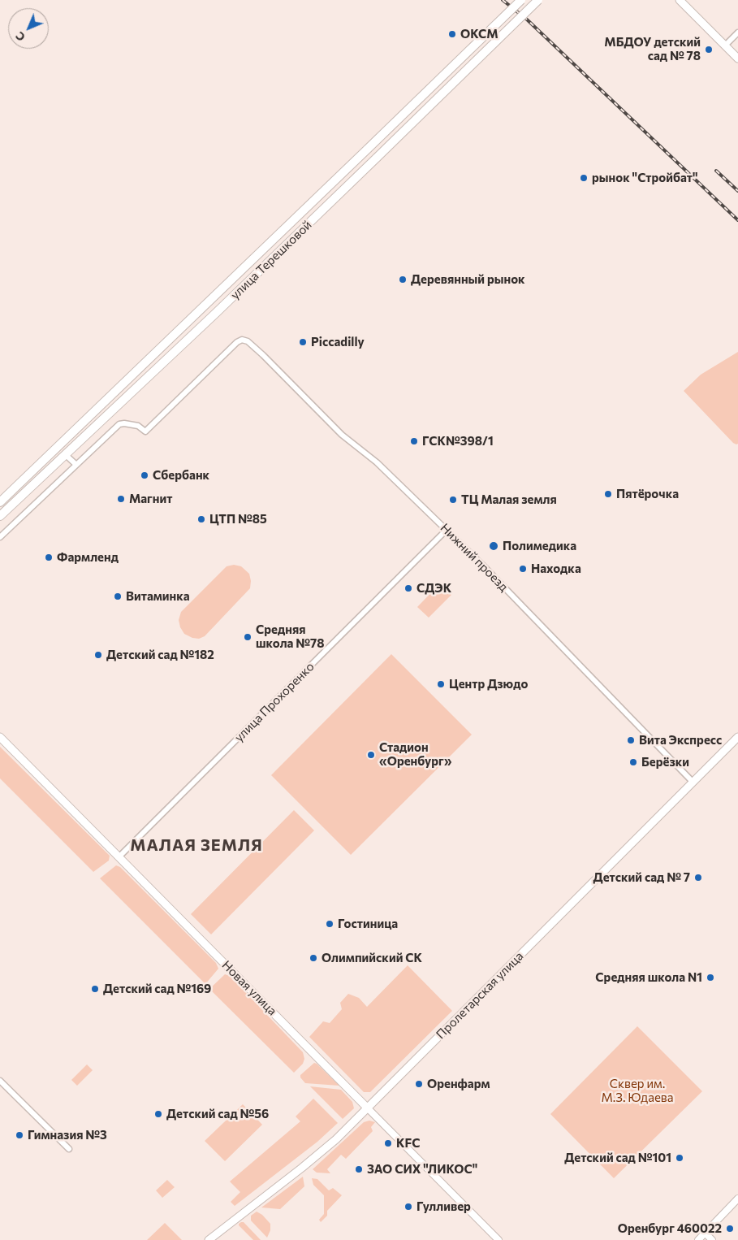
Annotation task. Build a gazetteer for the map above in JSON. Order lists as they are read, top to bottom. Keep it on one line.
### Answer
{"streets":{"main road":["улица Терешковой","Новая улица","Пролетарская улица"],"street":["Нижний проезд","улица Прохоренко"]},"crossings":[["Нижний проезд","улица Прохоренко"],["Нижний проезд","Пролетарская улица"],["улица Прохоренко","Новая улица"],["Новая улица","Пролетарская улица"]],"districts":["МАЛАЯ ЗЕМЛЯ"],"parks":["Сквер им. М.З. Юдаева"],"places":["ОКСМ","МБДОУ детский сад № 78","рынок \"Стройбат\"","Деревянный рынок","Piccadilly","ГСК№398/1","Сбербанк","Пятёрочка","Магнит","ТЦ Малая земля","ЦТП №85","Полимедика","Фармленд","Находка","СДЭК","Витаминка","Средняя школа №78","Детский сад №182","Центр Дзюдо","Вита Экспресс","Стадион «Оренбург»","Берёзки","Детский сад № 7","Гостиница","Олимпийский СК","Средняя школа N1","Детский сад №169","Оренфарм","Детский сад №56","Гимназия №3","KFC","Детский сад №101","ЗАО СИХ \"ЛИКОС\"","Гулливер","Оренбург 460022"],"north":"bottom left"}
